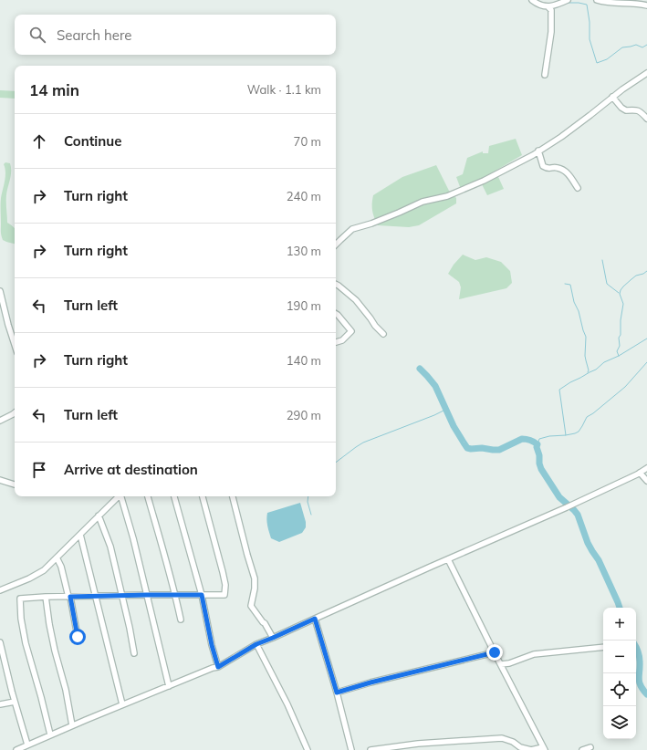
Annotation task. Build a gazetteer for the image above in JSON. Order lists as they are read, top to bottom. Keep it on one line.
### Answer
{"page":{"search":"Search here","heading":["14 min","Walk · 1.1 km"],"list":[["Continue","70 m"],["Turn right","240 m"],["Turn right","130 m"],["Turn left","190 m"],["Turn right","140 m"],["Turn left","290 m"],"Arrive at destination"],"map_buttons":["+","−"]}}
